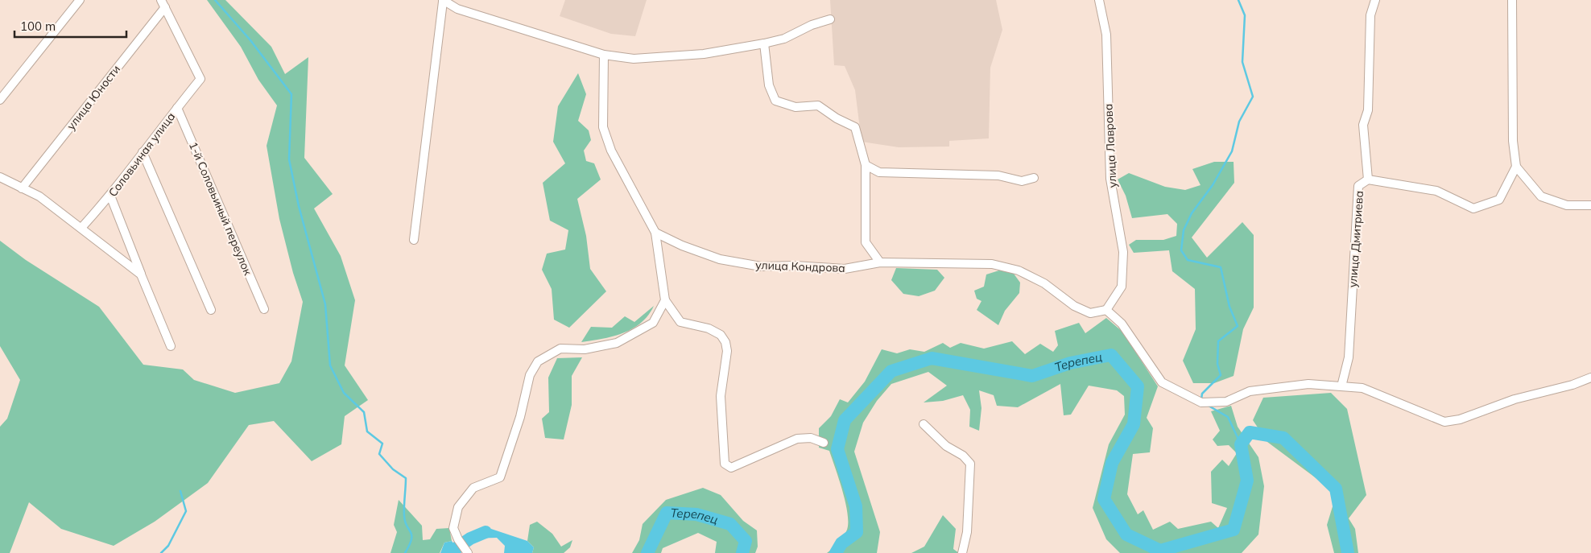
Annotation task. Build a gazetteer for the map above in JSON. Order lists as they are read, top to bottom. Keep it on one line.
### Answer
{"streets":{"street":["улица Юности","улица Лаврова","Соловьиная улица","1-й Соловьиный переулок","улица Дмитриева","улица Кондрова"]},"crossings":[["улица Юности","Соловьиная улица"],["улица Лаврова","улица Кондрова"],["Соловьиная улица","1-й Соловьиный переулок"]],"water":["Терепец"],"scale_bar":"100 m"}
